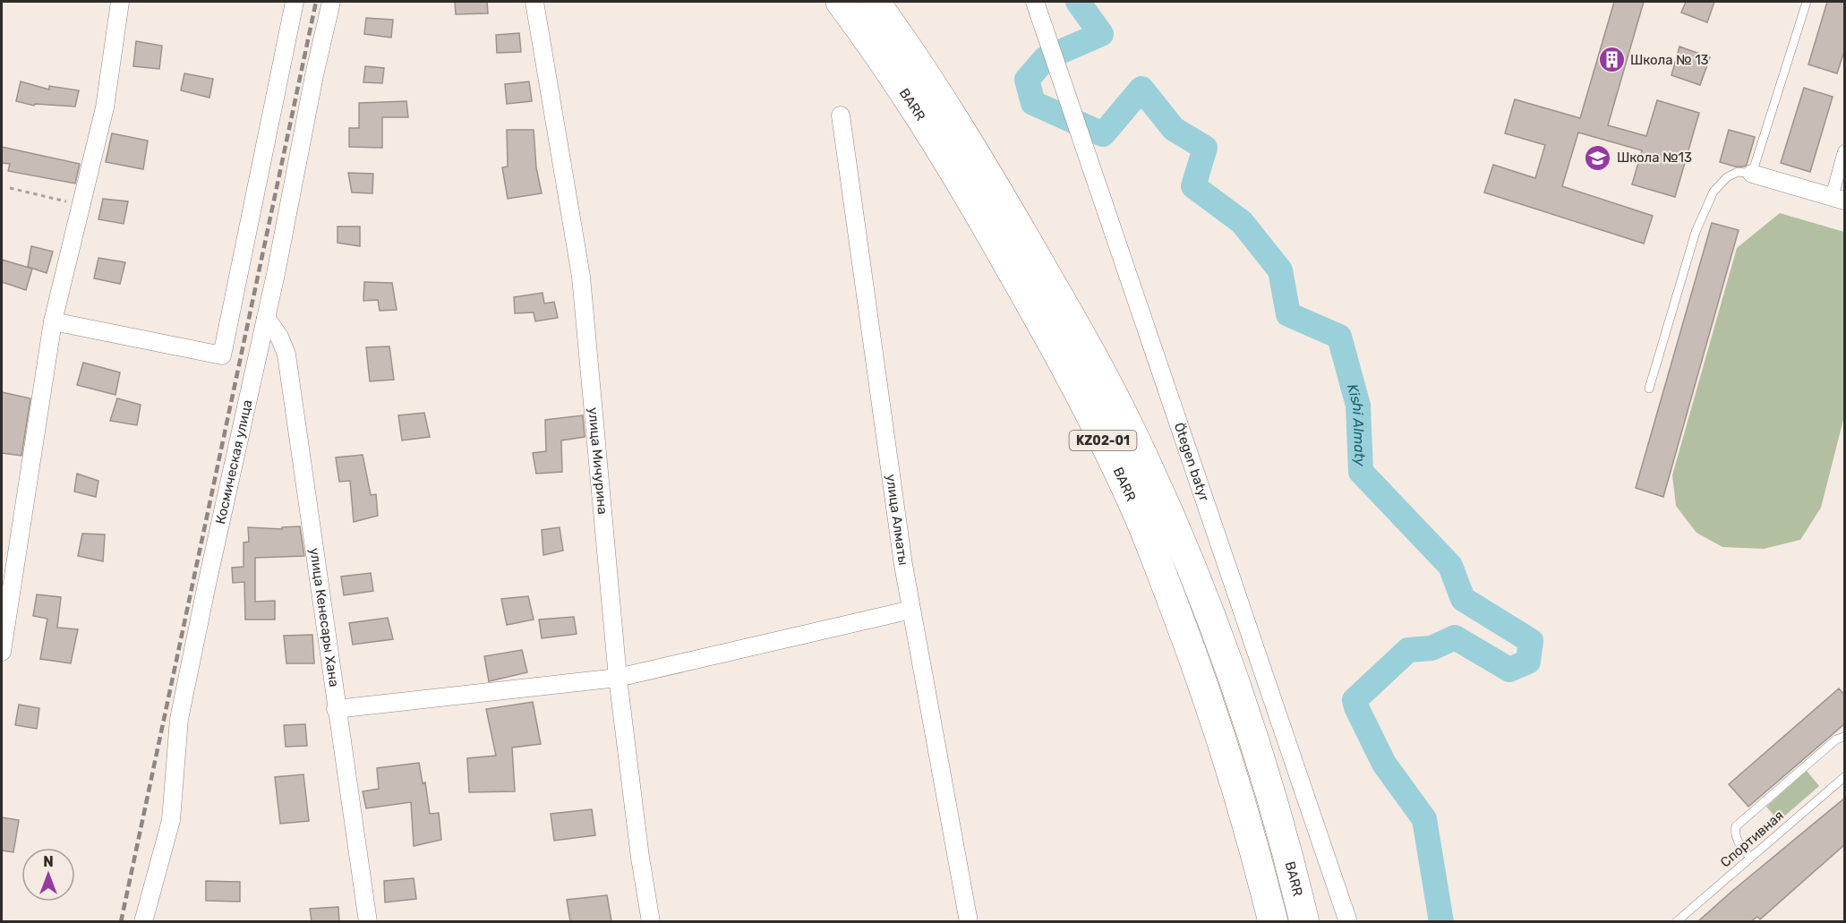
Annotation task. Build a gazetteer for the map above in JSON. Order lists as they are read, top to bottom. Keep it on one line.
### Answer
{"streets":{"highway":["BARR","KZ02-01"],"street":["Космическая улица","улица Мичурина","Ötegen batyr","улица Алматы","улица Кенесары Хана"],"lane":["Спортивная"]},"crossings":[["Космическая улица","улица Кенесары Хана"]],"water":["Kіshі Almaty"],"places":{"building":["Школа № 13"],"school or university":["Школа №13"]},"north":"top"}
